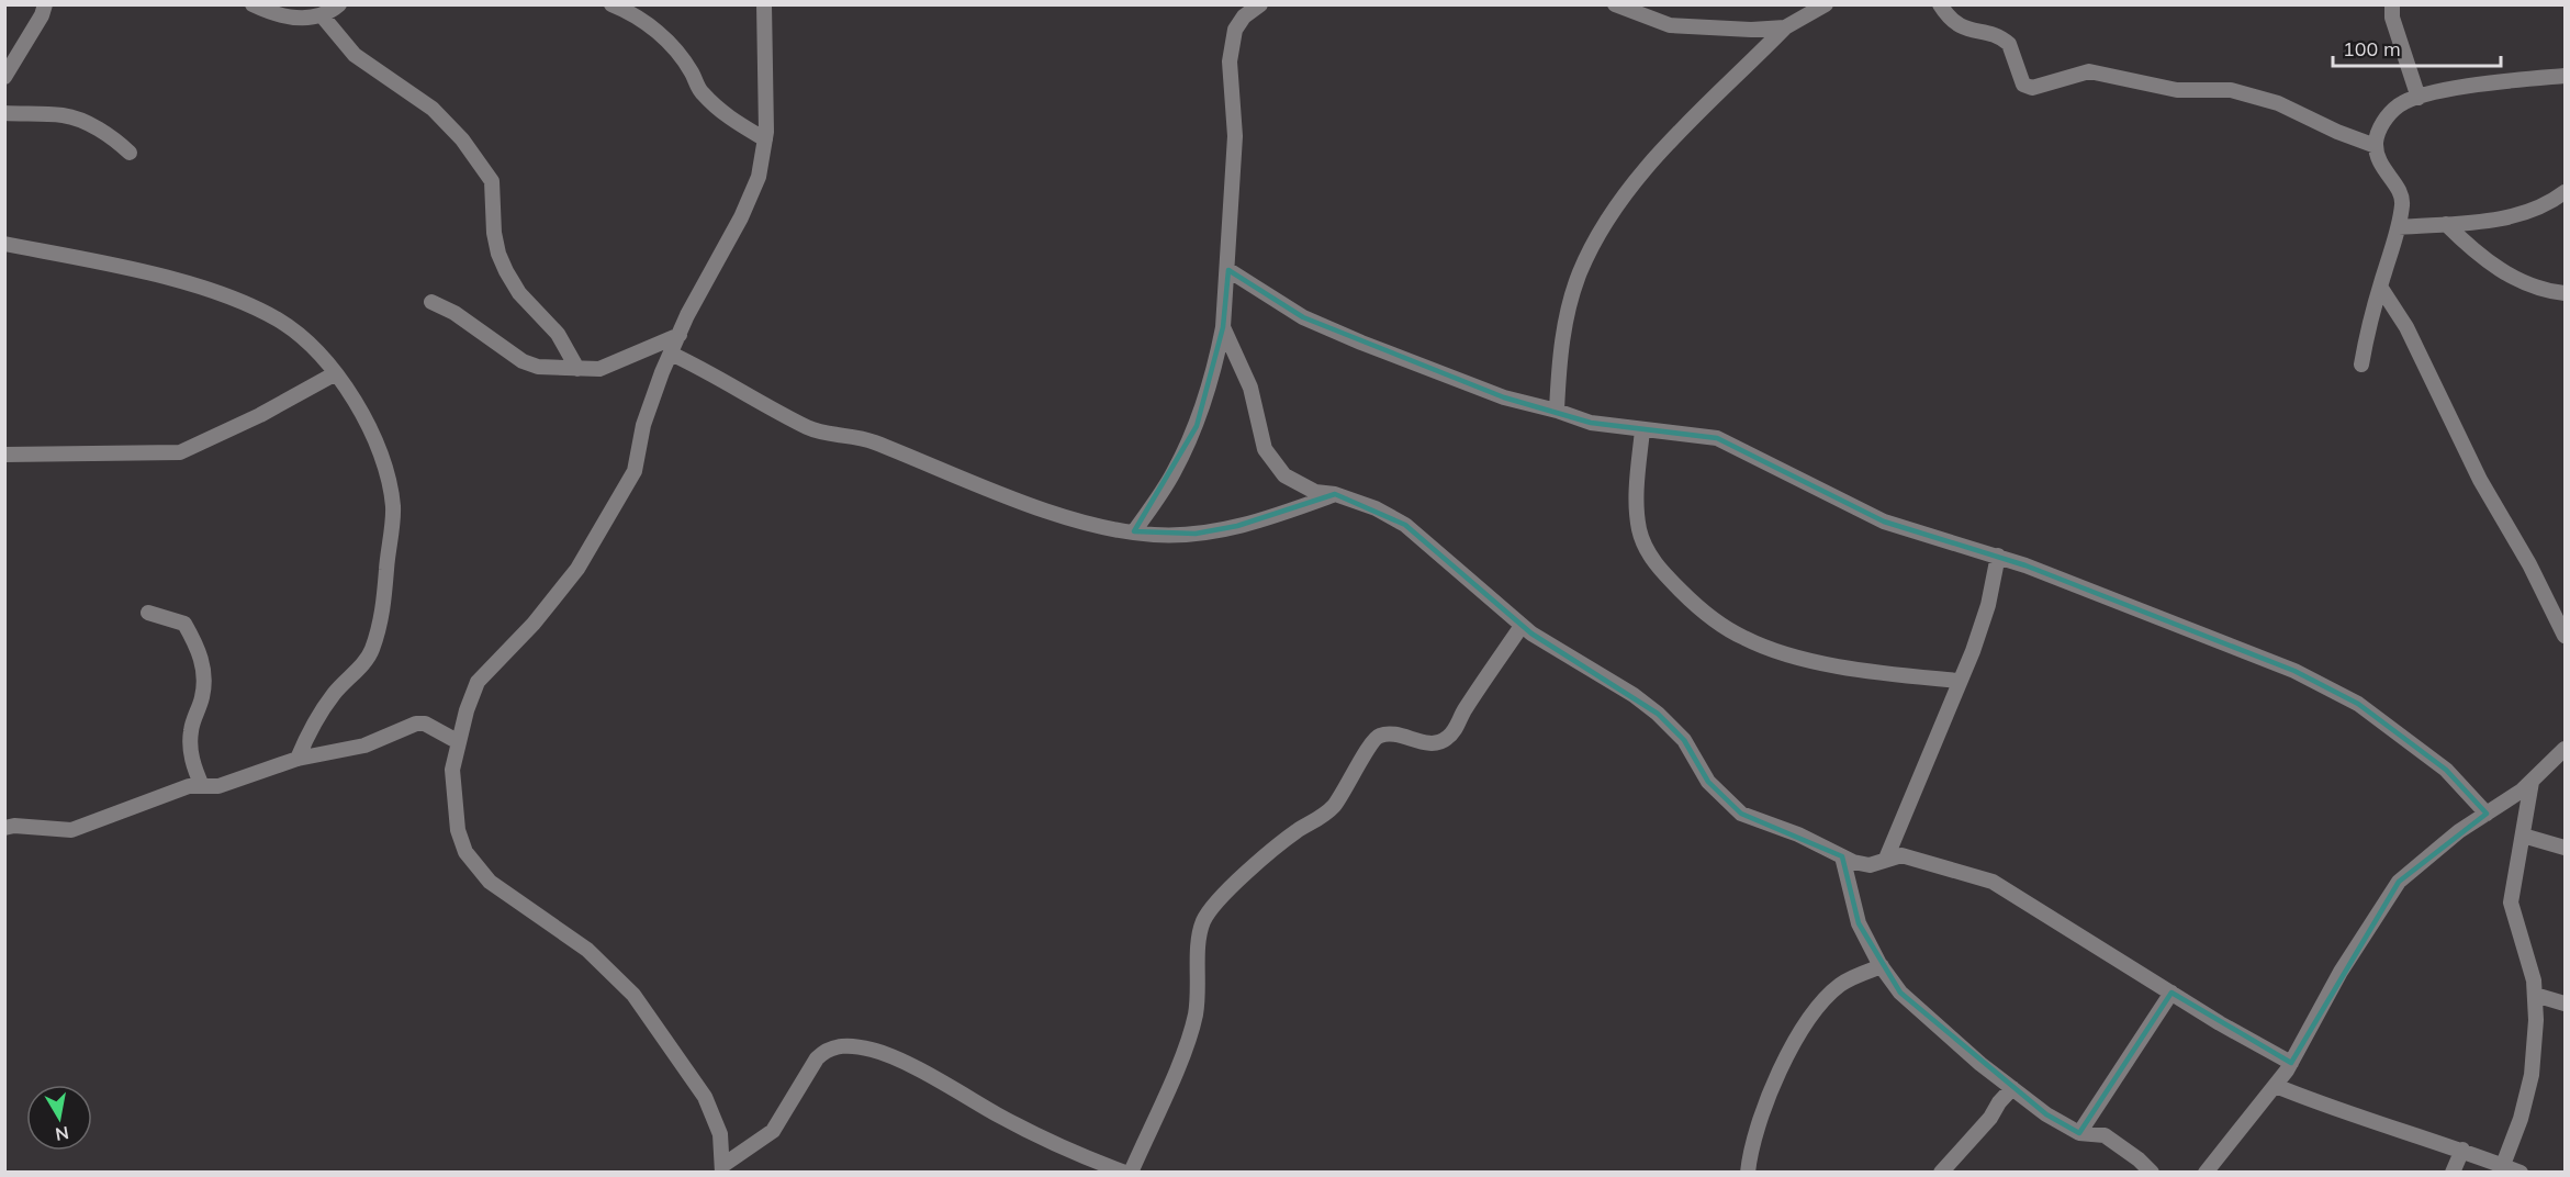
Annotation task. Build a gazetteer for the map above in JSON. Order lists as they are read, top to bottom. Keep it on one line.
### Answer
{"scale_bar":"100 m","north":"bottom"}
